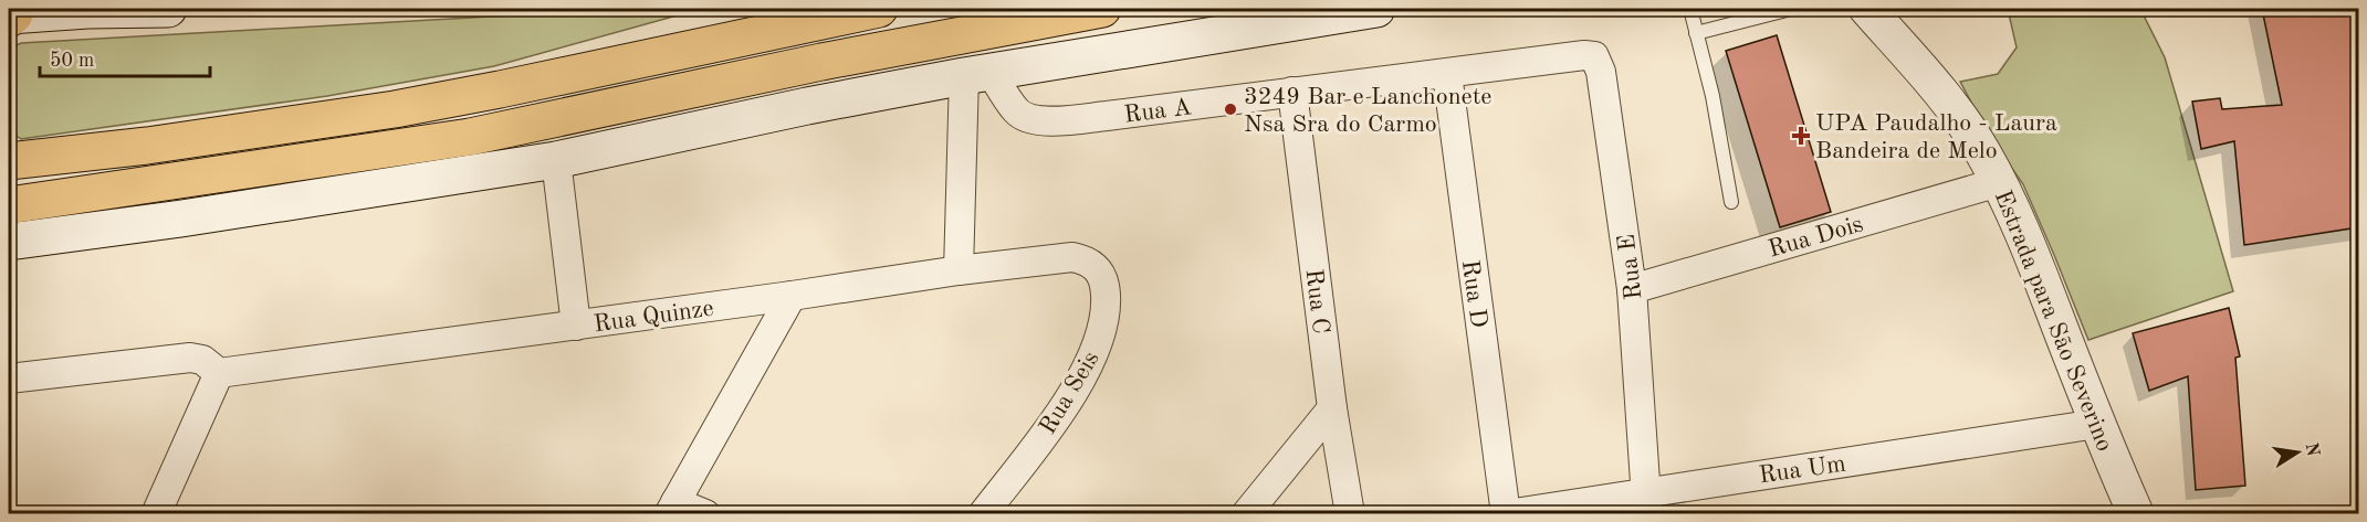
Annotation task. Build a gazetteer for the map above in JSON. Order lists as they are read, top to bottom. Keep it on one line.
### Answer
{"streets":{"street":["Rua A","Rua Dois","Rua E","Rua D","Rua C","Rua Quinze","Estrada para São Severino","Rua Seis","Rua Um"]},"crossings":[["Rua A","Rua E"],["Rua A","Rua D"],["Rua A","Rua C"],["Rua Dois","Rua E"],["Rua Dois","Estrada para São Severino"],["Rua E","Rua Um"],["Rua D","Rua Um"],["Rua Quinze","Rua Seis"],["Estrada para São Severino","Rua Um"]],"places":{"other":["3249 Bar e Lanchonete Nsa Sra do Carmo"],"health":["UPA Paudalho - Laura Bandeira de Melo"]},"scale_bar":"50 m","north":"right"}
